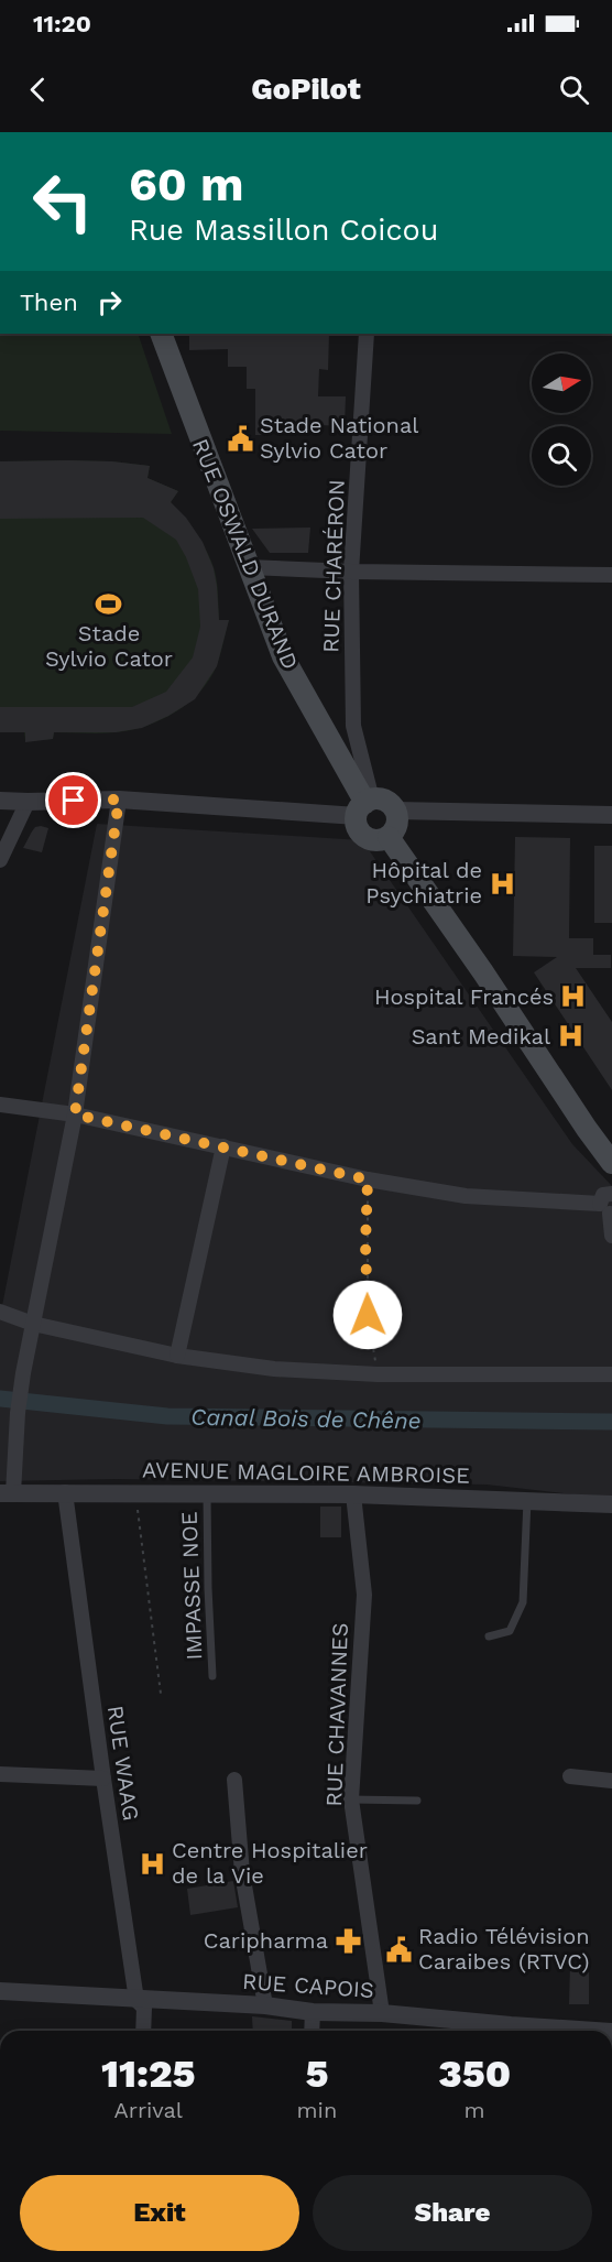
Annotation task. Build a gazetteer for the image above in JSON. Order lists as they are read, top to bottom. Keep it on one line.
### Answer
{"streets":{"main road":["RUE OSWALD DURAND"],"street":["RUE CHARÉRON","AVENUE MAGLOIRE AMBROISE","RUE CHAVANNES","RUE WAAG","RUE CAPOIS"],"lane":["IMPASSE NOE"]},"crossings":[["RUE OSWALD DURAND","RUE CHARÉRON"],["AVENUE MAGLOIRE AMBROISE","IMPASSE NOE"],["AVENUE MAGLOIRE AMBROISE","RUE CHAVANNES"],["AVENUE MAGLOIRE AMBROISE","RUE WAAG"],["RUE CHAVANNES","RUE CAPOIS"],["RUE WAAG","RUE CAPOIS"]],"water":["Canal Bois de Chêne"],"places":{"public building":["Stade National Sylvio Cator","Radio Télévision Caraibes (RTVC)"],"sports":["Stade Sylvio Cator"],"hospital":["Hôpital de Psychiatrie","Hospital Francés","Sant Medikal","Centre Hospitalier de la Vie"],"pharmacy":["Caripharma"]},"north":"right","page":{"status":"11:20","header":"GoPilot","turn":["60 m","Rue Massillon Coicou"],"then":"Then","eta":["11:25","Arrival","5","min","350","m"],"buttons":["Exit","Share"]}}
